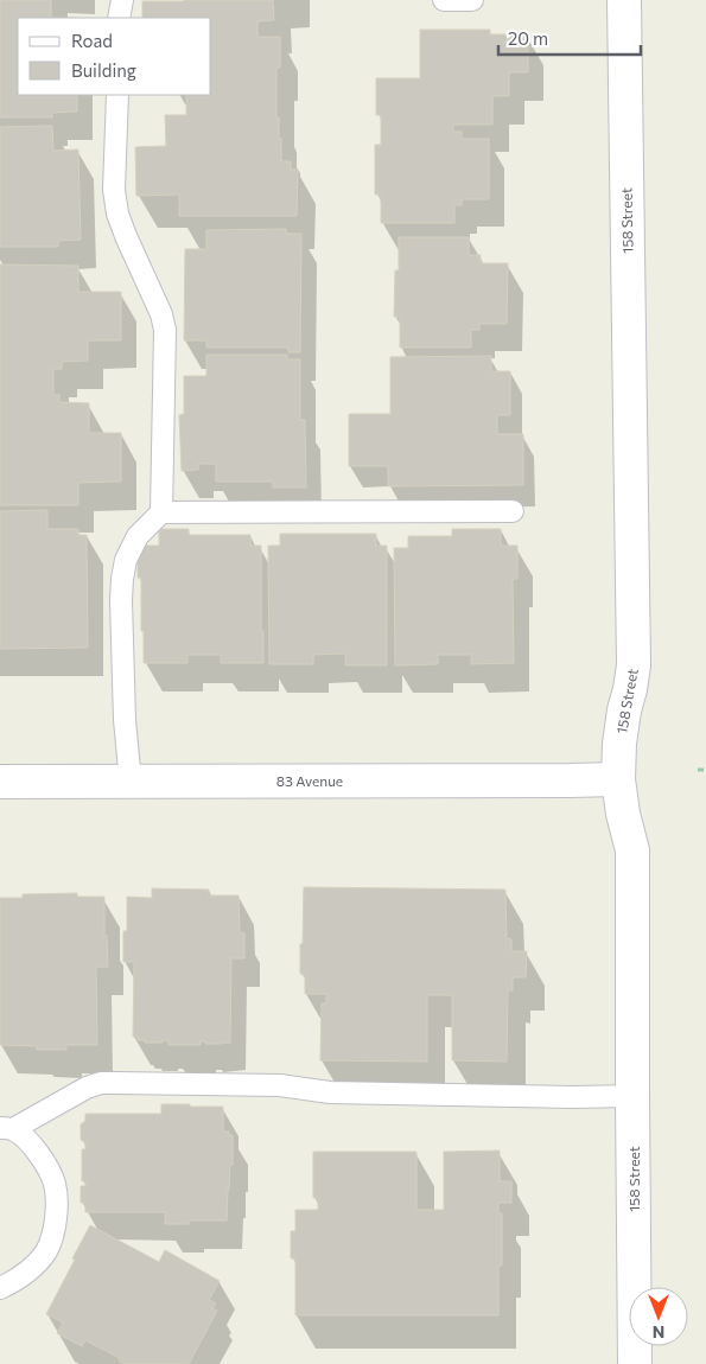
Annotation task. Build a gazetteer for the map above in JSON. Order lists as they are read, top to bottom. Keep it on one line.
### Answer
{"streets":{"street":["158 Street","83 Avenue"]},"crossings":[["158 Street","83 Avenue"]],"legend":["Road","Building"],"scale_bar":"20 m","north":"bottom"}
